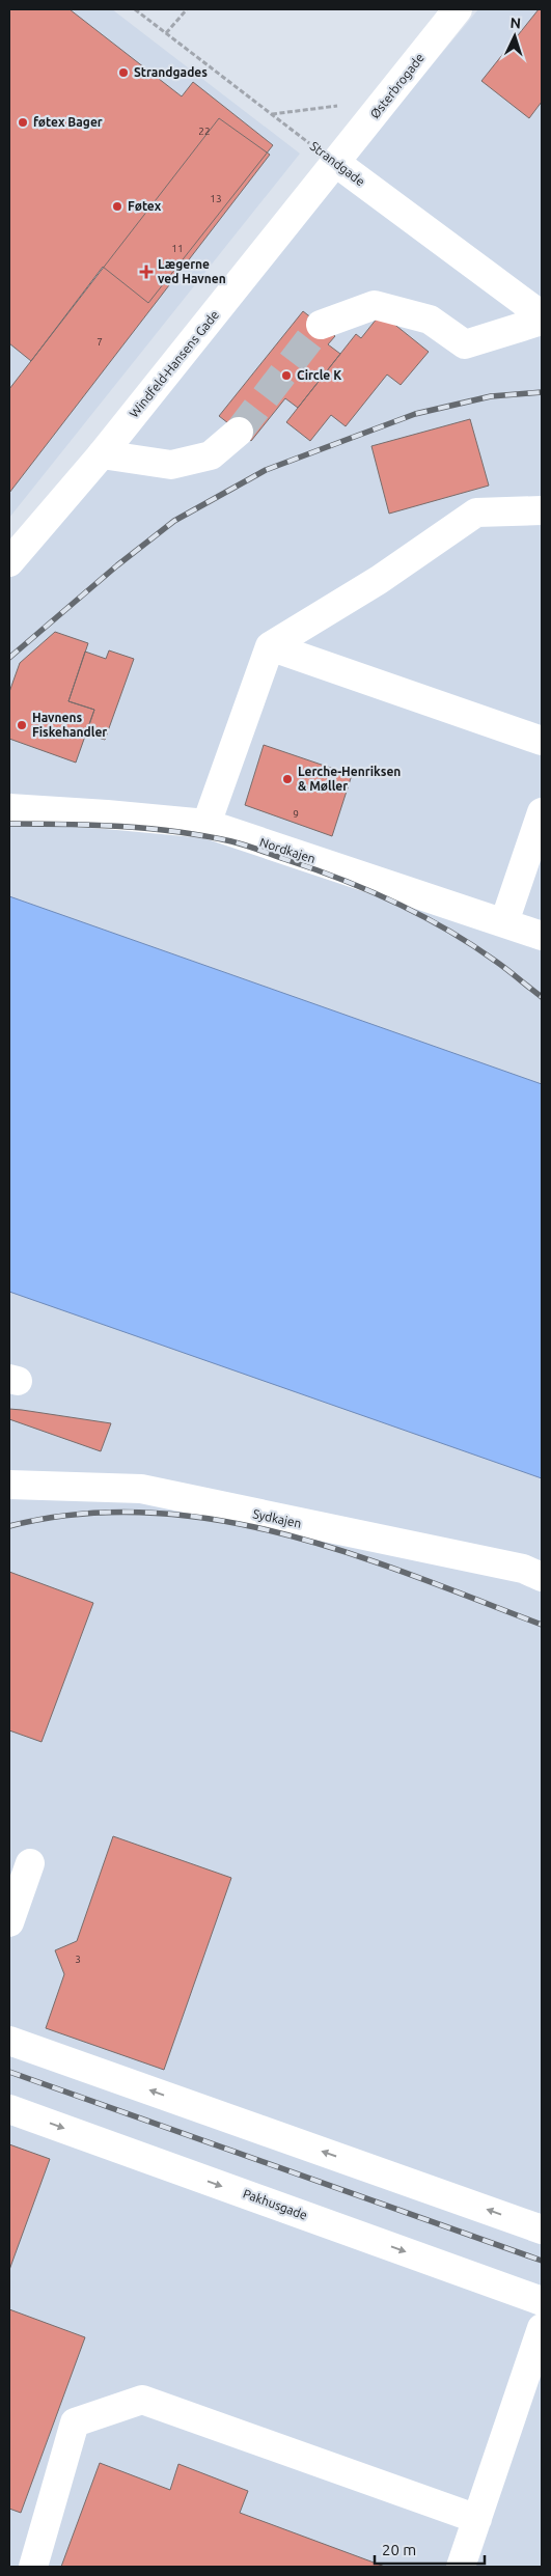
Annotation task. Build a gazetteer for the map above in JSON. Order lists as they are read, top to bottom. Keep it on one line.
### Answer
{"streets":{"street":["Østerbrogade","Strandgade","Windfeld-Hansens Gade","Nordkajen","Sydkajen","Pakhusgade"]},"crossings":[["Østerbrogade","Strandgade"],["Østerbrogade","Windfeld-Hansens Gade"],["Strandgade","Windfeld-Hansens Gade"]],"places":{"other":["Strandgades","føtex Bager","Føtex","Circle K","Havnens Fiskehandler","Lerche-Henriksen & Møller"],"health":["Lægerne ved Havnen"]},"house_numbers":["22","13","11","7","9","3"],"scale_bar":"20 m","north":"top"}
